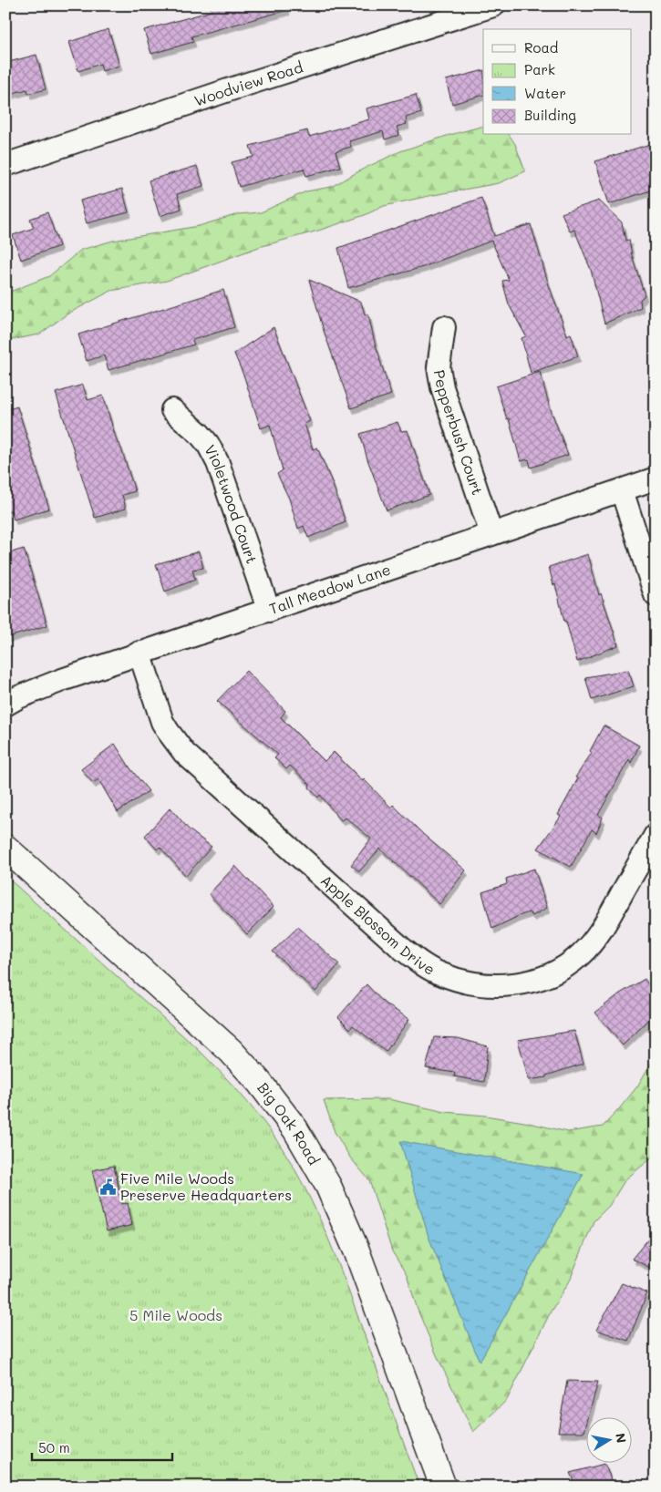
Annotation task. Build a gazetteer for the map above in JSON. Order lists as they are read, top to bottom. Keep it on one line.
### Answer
{"streets":{"street":["Woodview Road","Pepperbush Court","Violetwood Court","Tall Meadow Lane","Apple Blossom Drive","Big Oak Road"]},"crossings":[["Pepperbush Court","Tall Meadow Lane"],["Violetwood Court","Tall Meadow Lane"],["Tall Meadow Lane","Apple Blossom Drive"]],"parks":["5 Mile Woods"],"places":{"public building":["Five Mile Woods Preserve Headquarters"]},"legend":["Road","Park","Water","Building"],"scale_bar":"50 m","north":"right"}
